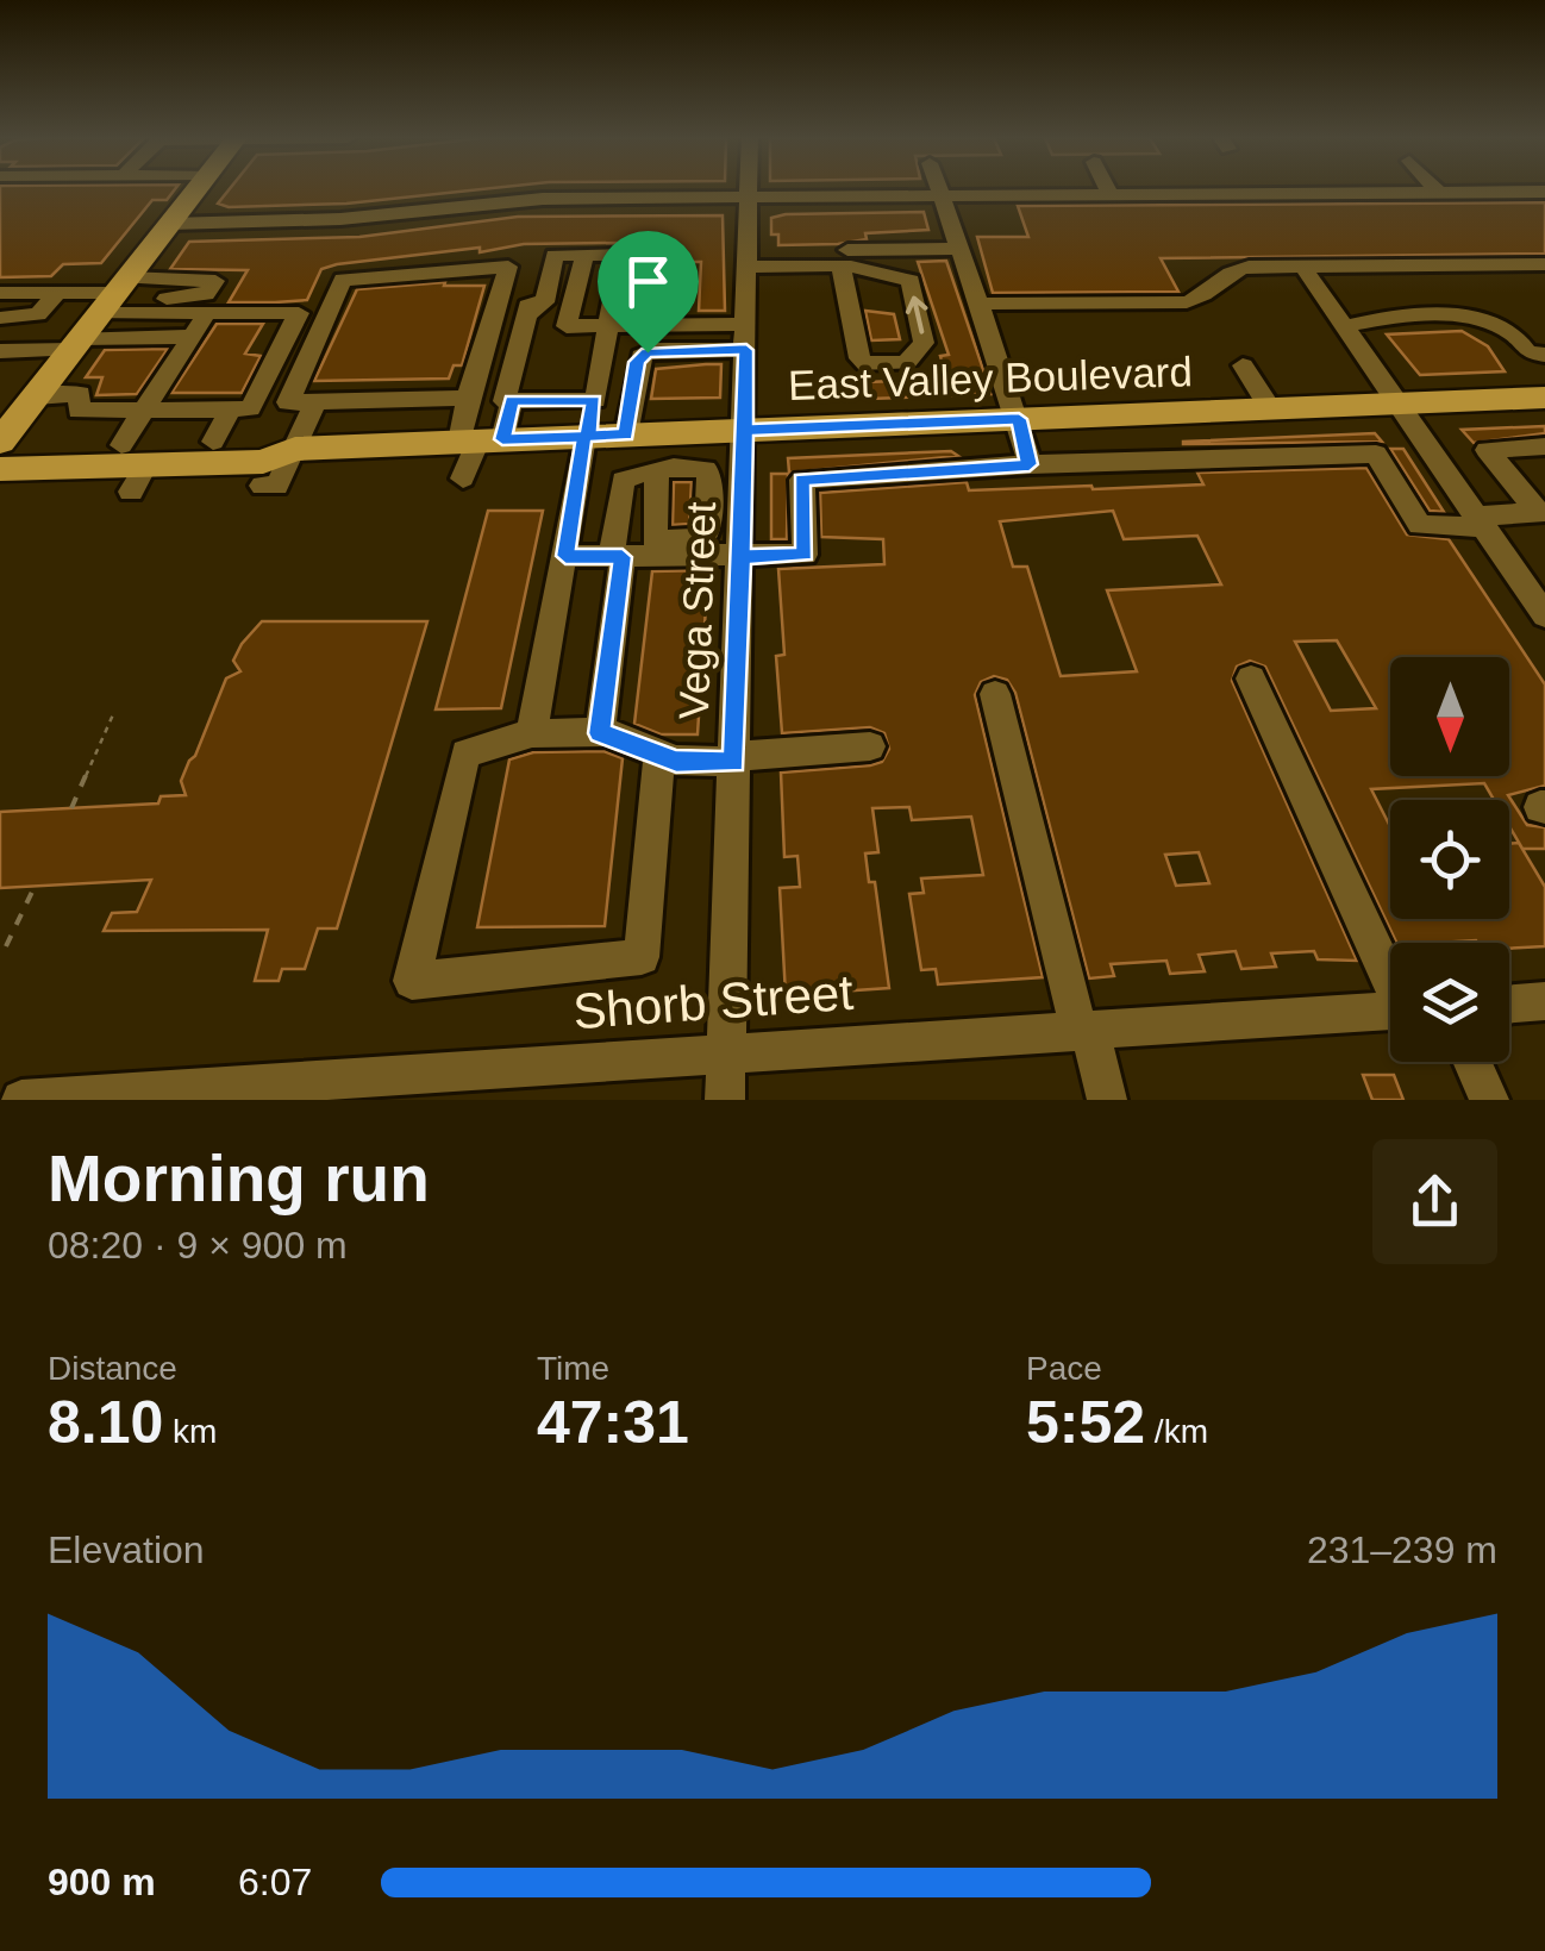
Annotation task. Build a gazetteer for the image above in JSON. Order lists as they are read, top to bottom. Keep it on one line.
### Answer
{"streets":{"main road":["East Valley Boulevard"],"street":["Vega Street","Shorb Street"]},"crossings":[["East Valley Boulevard","Vega Street"],["Vega Street","Shorb Street"]],"north":"bottom","page":{"heading":["Morning run","08:20 · 9 × 900 m"],"stats":[["Distance","8.10 km"],["Time","47:31"],["Pace","5:52 /km"]],"chart":["Elevation","231–239 m"],"list":[{"name":"900 m","note":"6:07"}]}}
